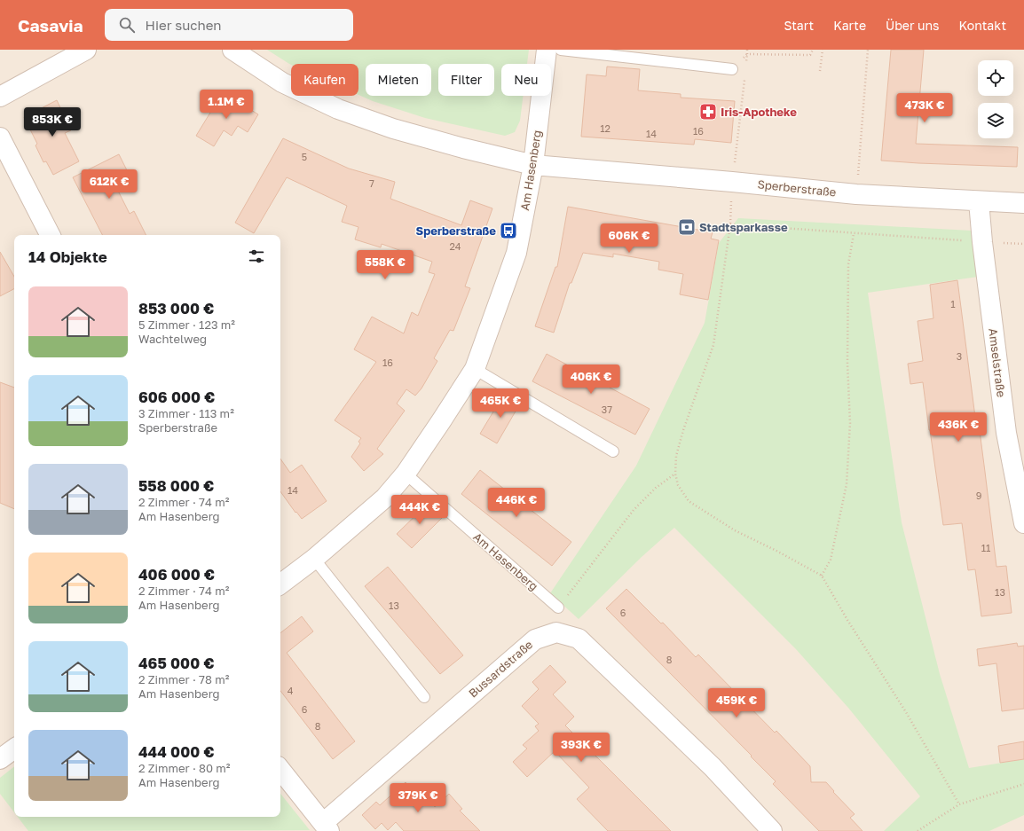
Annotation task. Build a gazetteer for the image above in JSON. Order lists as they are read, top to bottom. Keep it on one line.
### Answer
{"streets":{"street":["Am Hasenberg","Sperberstraße","Amselstraße","Bussardstraße"]},"crossings":[["Am Hasenberg","Sperberstraße"],["Sperberstraße","Amselstraße"]],"places":{"pharmacy":["Iris-Apotheke"],"bank":["Stadtsparkasse"],"bus stop":["Sperberstraße"]},"house_numbers":["12","16","14","5","7","24","1","3","16","37","14","9","11","13","13","6","8","4","6","8"],"page":{"header":"Casavia","search":"Hier suchen","nav":["Start","Karte","Über uns","Kontakt"],"chip":["Kaufen","Mieten","Filter","Neu"],"price":["1.1M €","473K €","853K €","612K €","606K €","558K €","406K €","465K €","436K €","446K €","444K €","459K €","393K €","379K €"],"heading":"14 Objekte","list":[{"name":"853 000 €","note":"5 Zimmer · 123 m² · Wachtelweg"},{"name":"606 000 €","note":"3 Zimmer · 113 m² · Sperberstraße"},{"name":"558 000 €","note":"2 Zimmer · 74 m² · Am Hasenberg"},{"name":"406 000 €","note":"2 Zimmer · 74 m² · Am Hasenberg"},{"name":"465 000 €","note":"2 Zimmer · 78 m² · Am Hasenberg"},{"name":"444 000 €","note":"2 Zimmer · 80 m² · Am Hasenberg"}]}}
